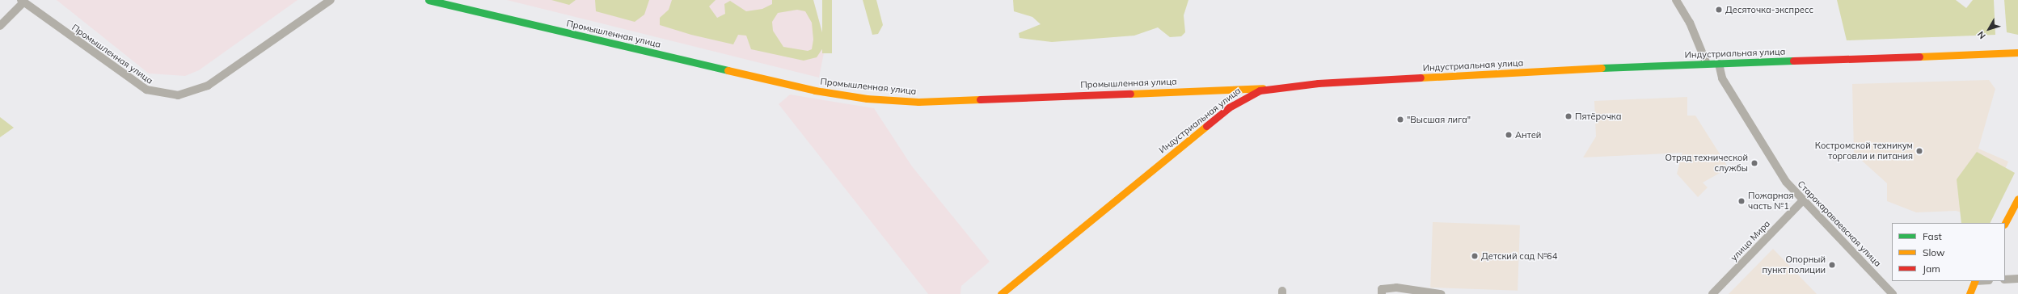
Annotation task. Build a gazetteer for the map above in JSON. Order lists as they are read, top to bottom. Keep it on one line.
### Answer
{"streets":{"main road":["Промышленная улица","Индустриальная улица"],"street":["Старокараваевская улица","улица Мира"]},"crossings":[["Промышленная улица","Индустриальная улица"],["Индустриальная улица","Старокараваевская улица"],["Старокараваевская улица","улица Мира"]],"places":["Десяточка-экспресс","Пятёрочка","\"Высшая лига\"","Антей","Костромской техникум торговли и питания","Отряд технической службы","Пожарная часть №1","Детский сад №64","Опорный пункт полиции"],"legend":["Fast","Slow","Jam"],"north":"bottom left"}
